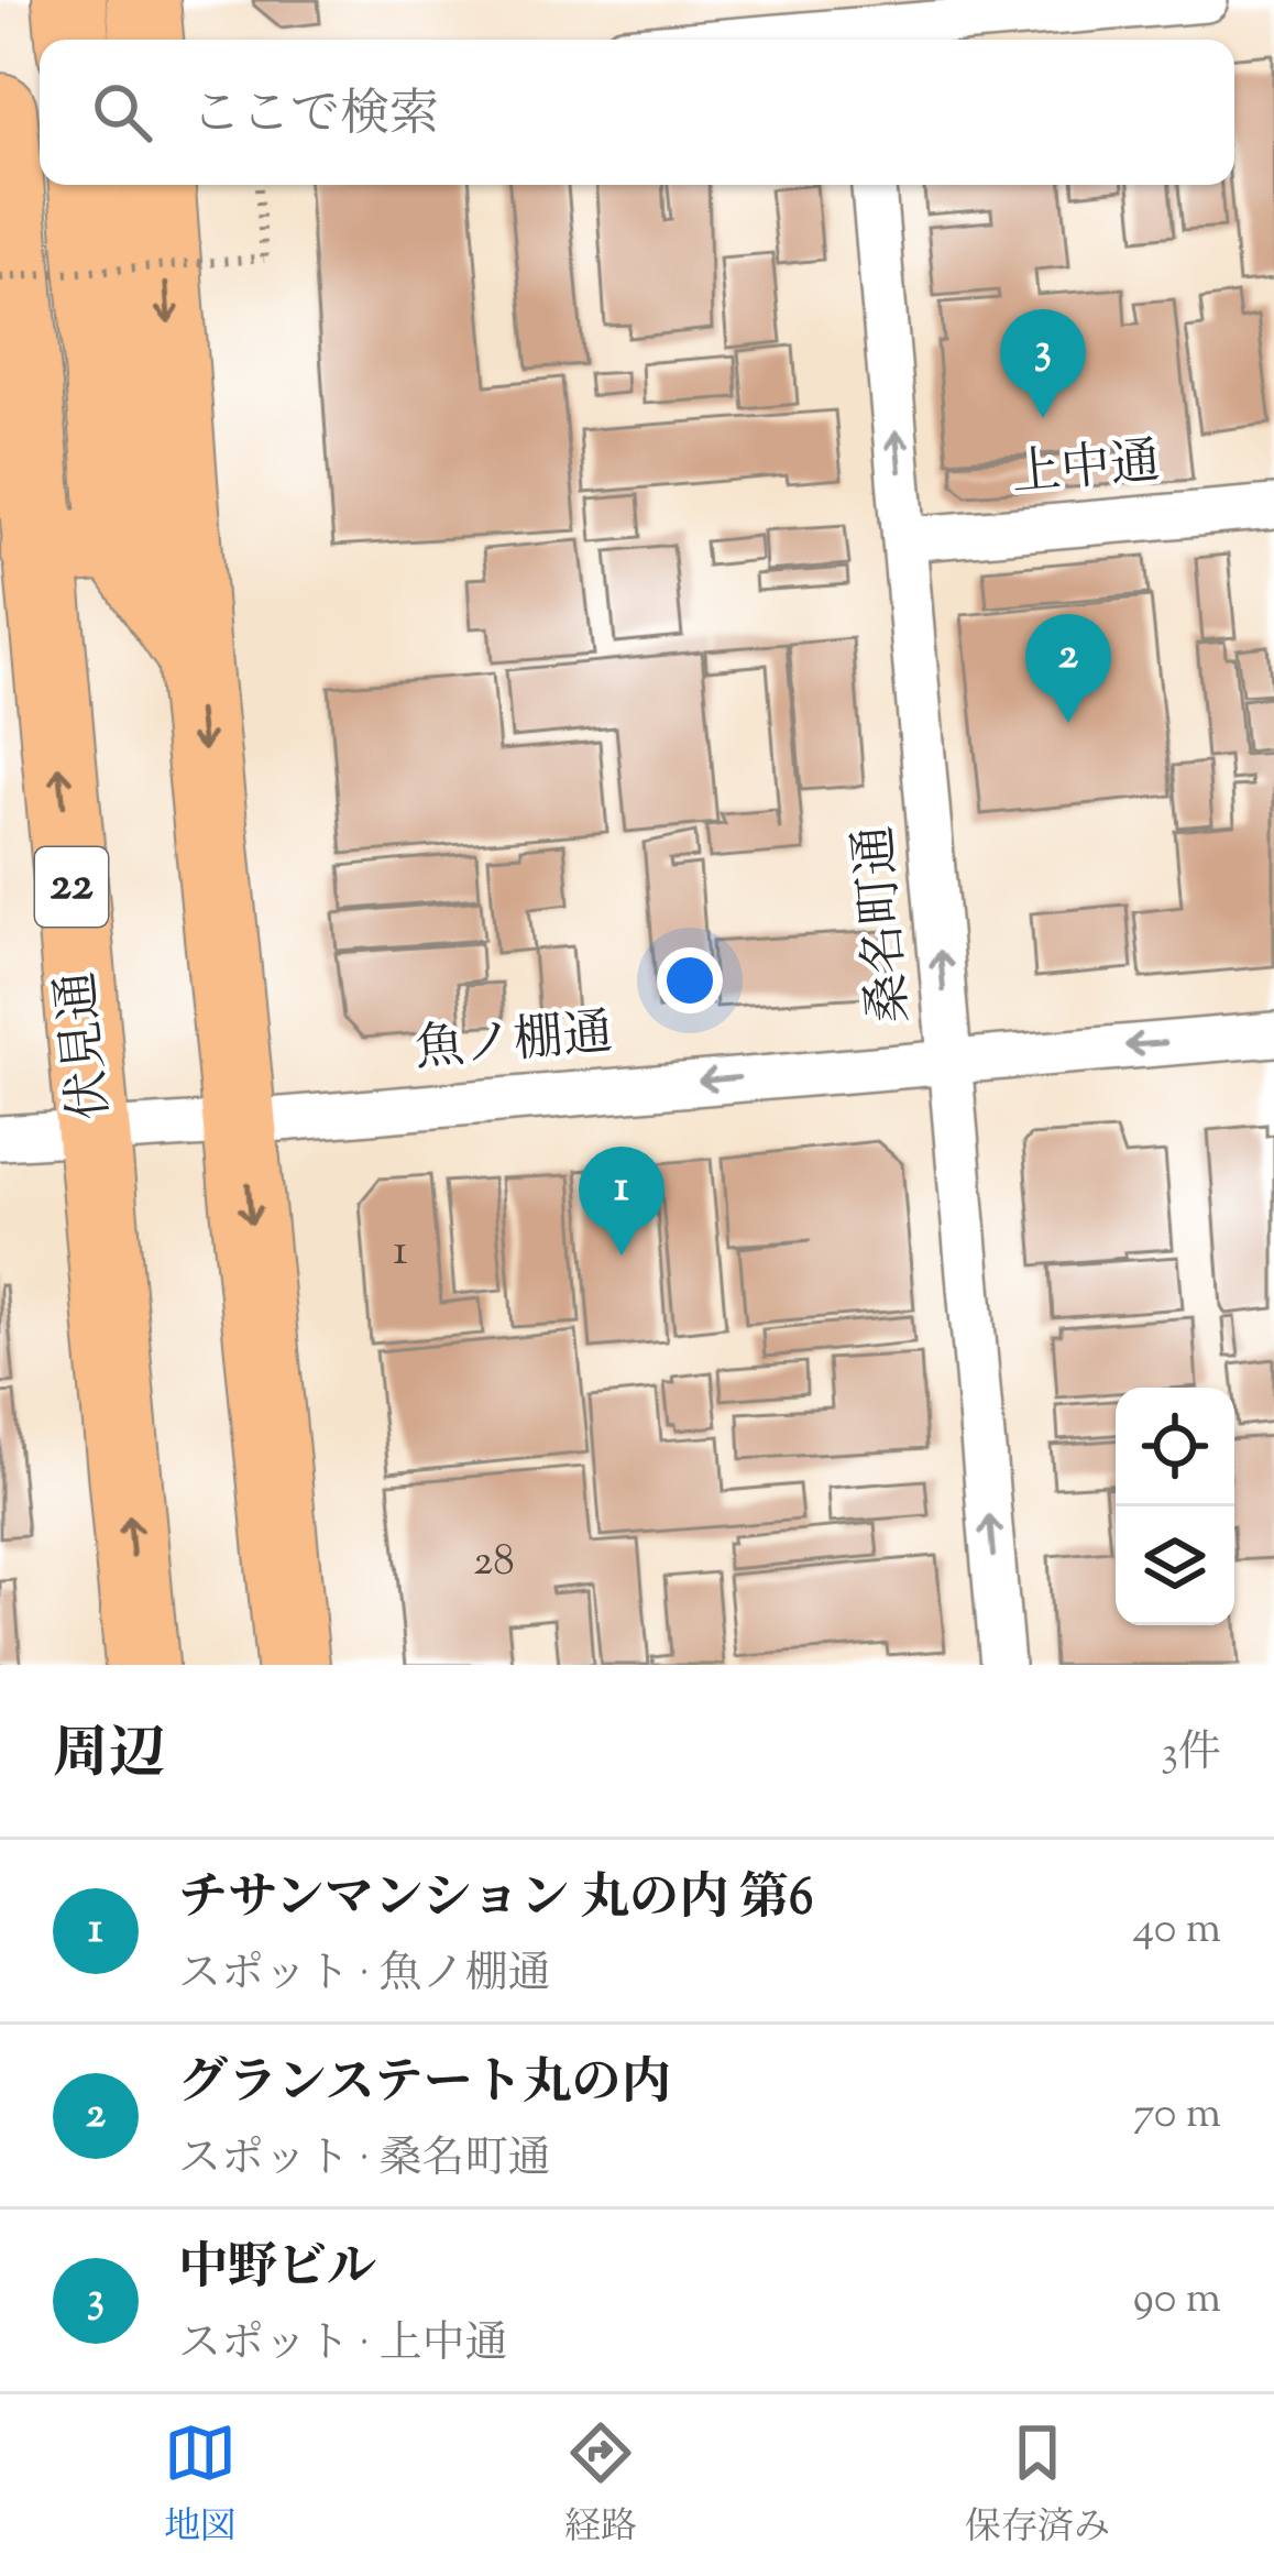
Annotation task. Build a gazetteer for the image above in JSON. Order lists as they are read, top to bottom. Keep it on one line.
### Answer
{"streets":{"highway":["22","伏見通"],"street":["上中通","桑名町通","魚ノ棚通"]},"crossings":[["上中通","桑名町通"],["桑名町通","魚ノ棚通"],["魚ノ棚通","伏見通"]],"one_way":["桑名町通","魚ノ棚通"],"house_numbers":["1","28"],"page":{"search":"ここで検索","pins":["3","2","1"],"heading":["周辺","3件"],"list":[{"mark":"1","name":"チサンマンション 丸の内 第6","note":"スポット · 魚ノ棚通","value":"40 m"},{"mark":"2","name":"グランステート丸の内","note":"スポット · 桑名町通","value":"70 m"},{"mark":"3","name":"中野ビル","note":"スポット · 上中通","value":"90 m"}],"nav":["地図","経路","保存済み"]}}
